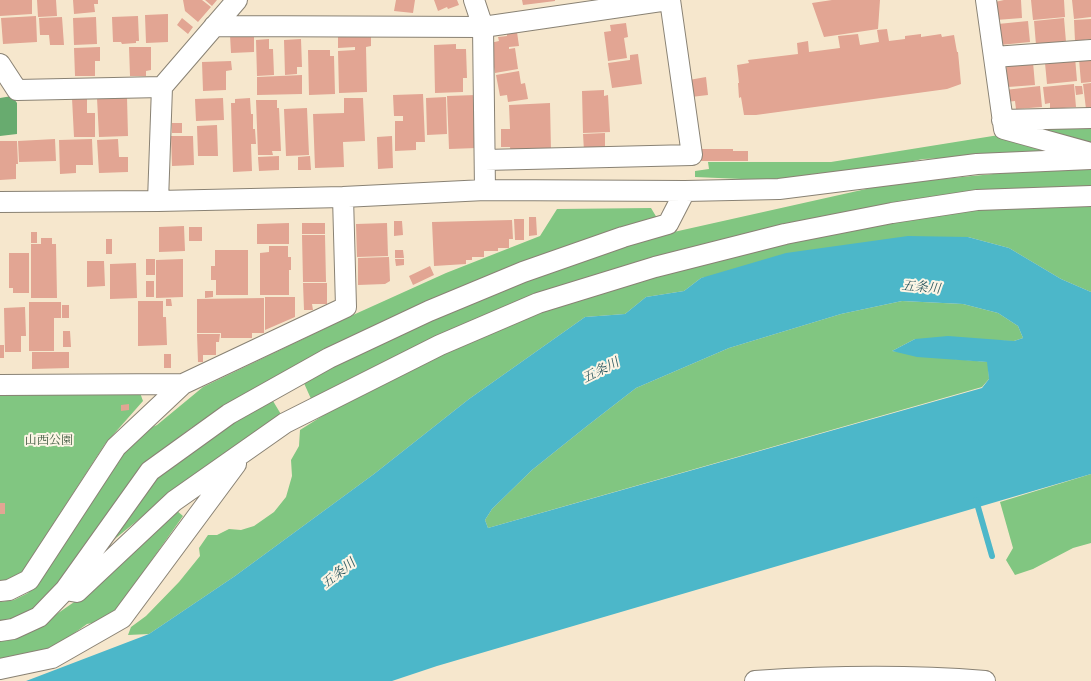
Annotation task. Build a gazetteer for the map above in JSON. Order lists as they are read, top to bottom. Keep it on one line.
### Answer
{"water":["五条川"],"parks":["山西公園"]}
